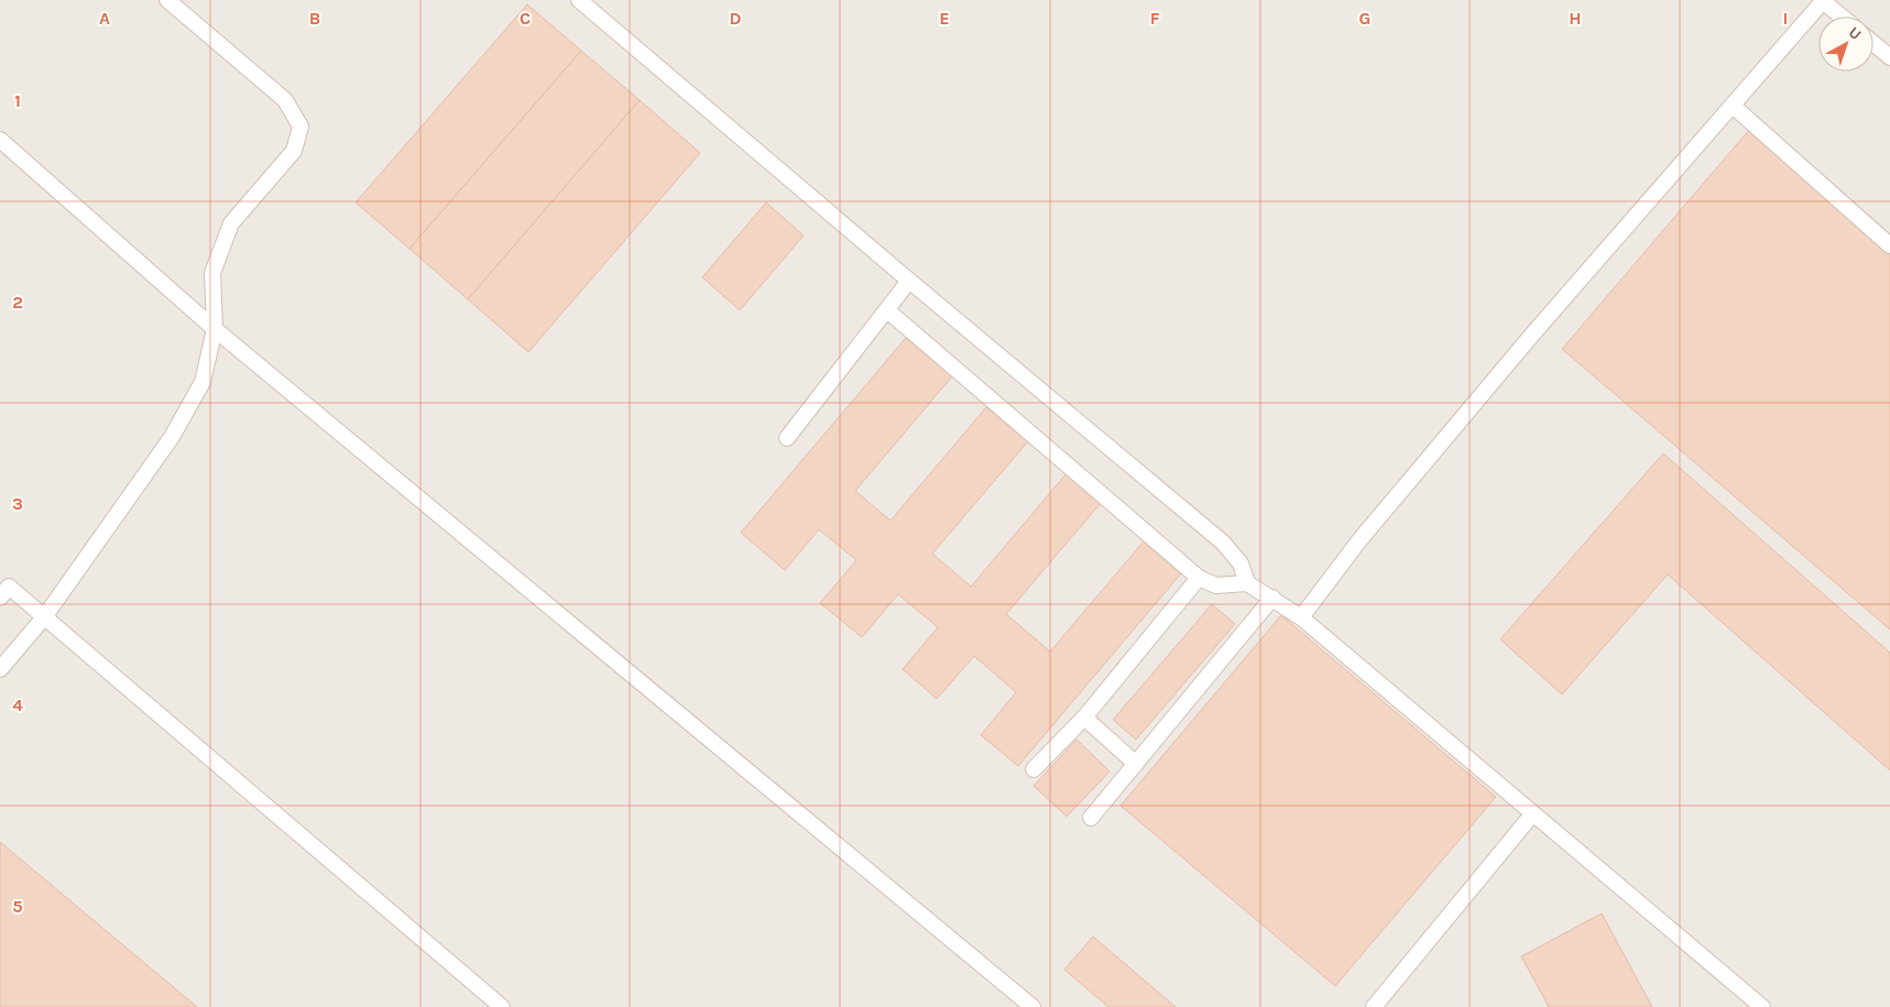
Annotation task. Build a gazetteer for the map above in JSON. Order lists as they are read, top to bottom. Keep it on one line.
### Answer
{"north":"top right","grid":{"columns":["A","B","C","D","E","F","G","H","I"],"rows":["1","2","3","4","5"]}}
